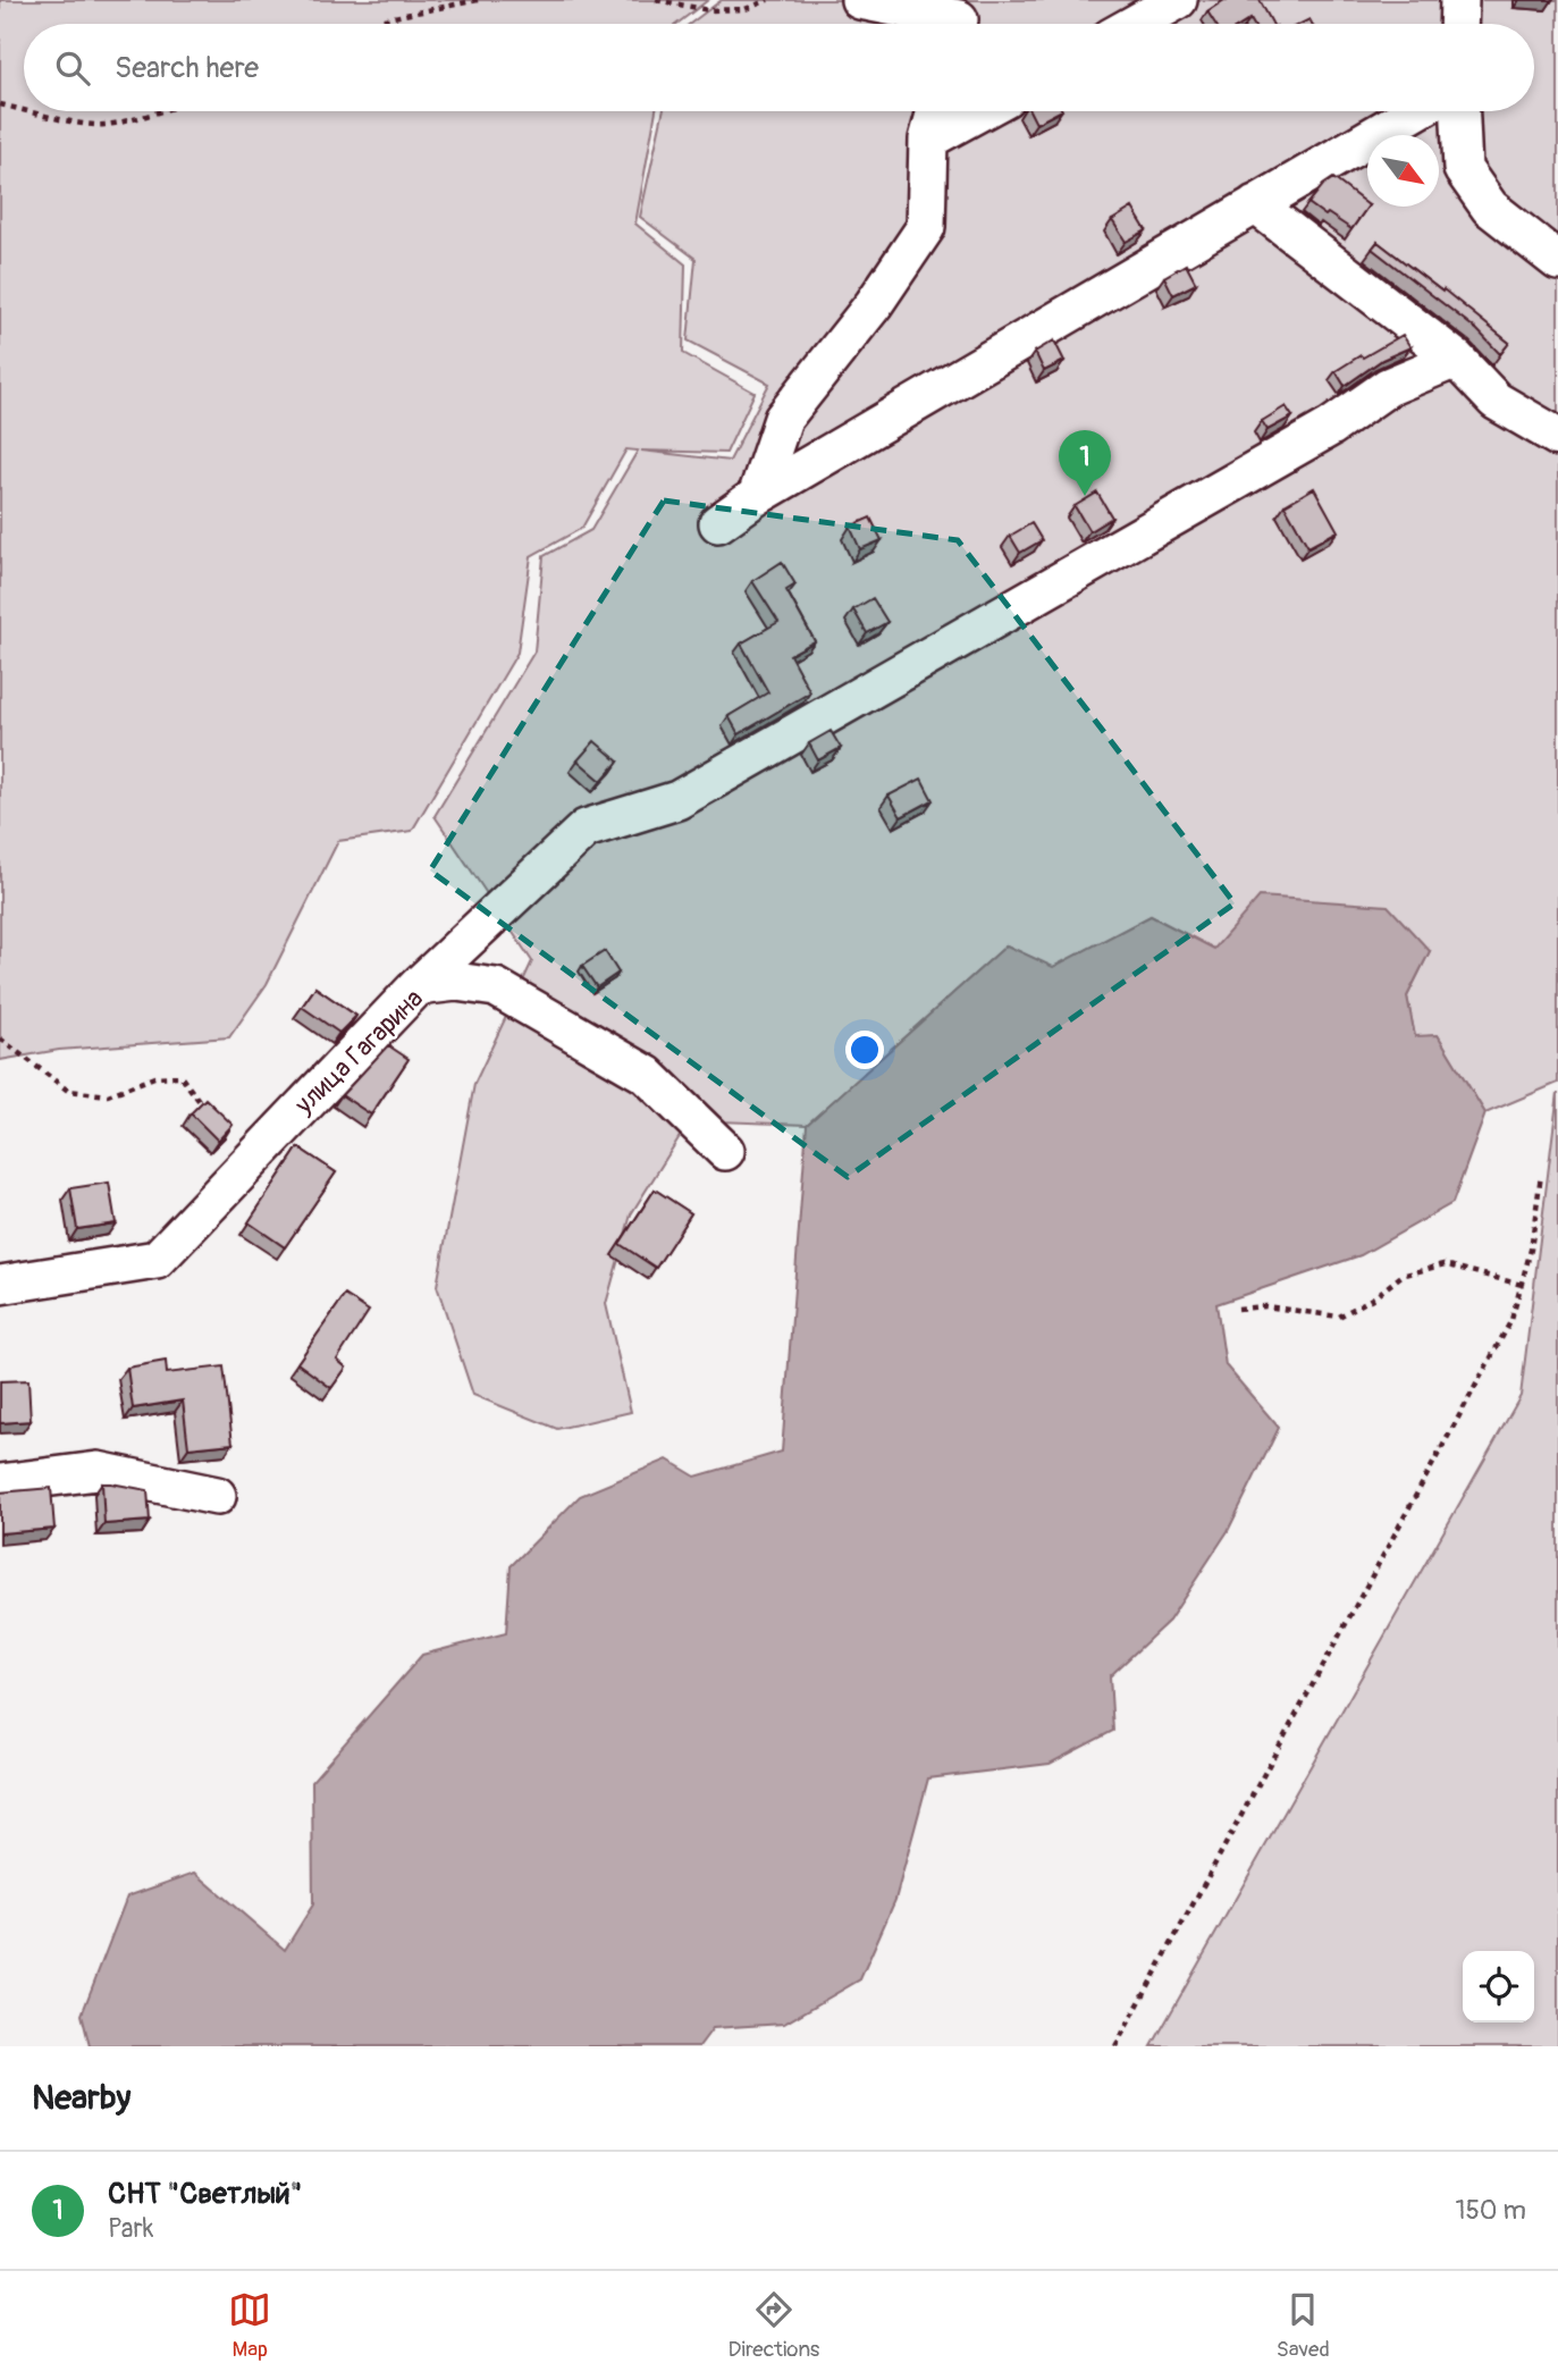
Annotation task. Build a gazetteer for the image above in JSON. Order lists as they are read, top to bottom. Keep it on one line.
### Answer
{"streets":{"street":["улица Гагарина"]},"north":"bottom right","page":{"search":"Search here","pins":"1","heading":"Nearby","list":[{"mark":"1","name":"СНТ \"Светлый\"","note":"Park","value":"150 m"}],"nav":["Map","Directions","Saved"]}}
